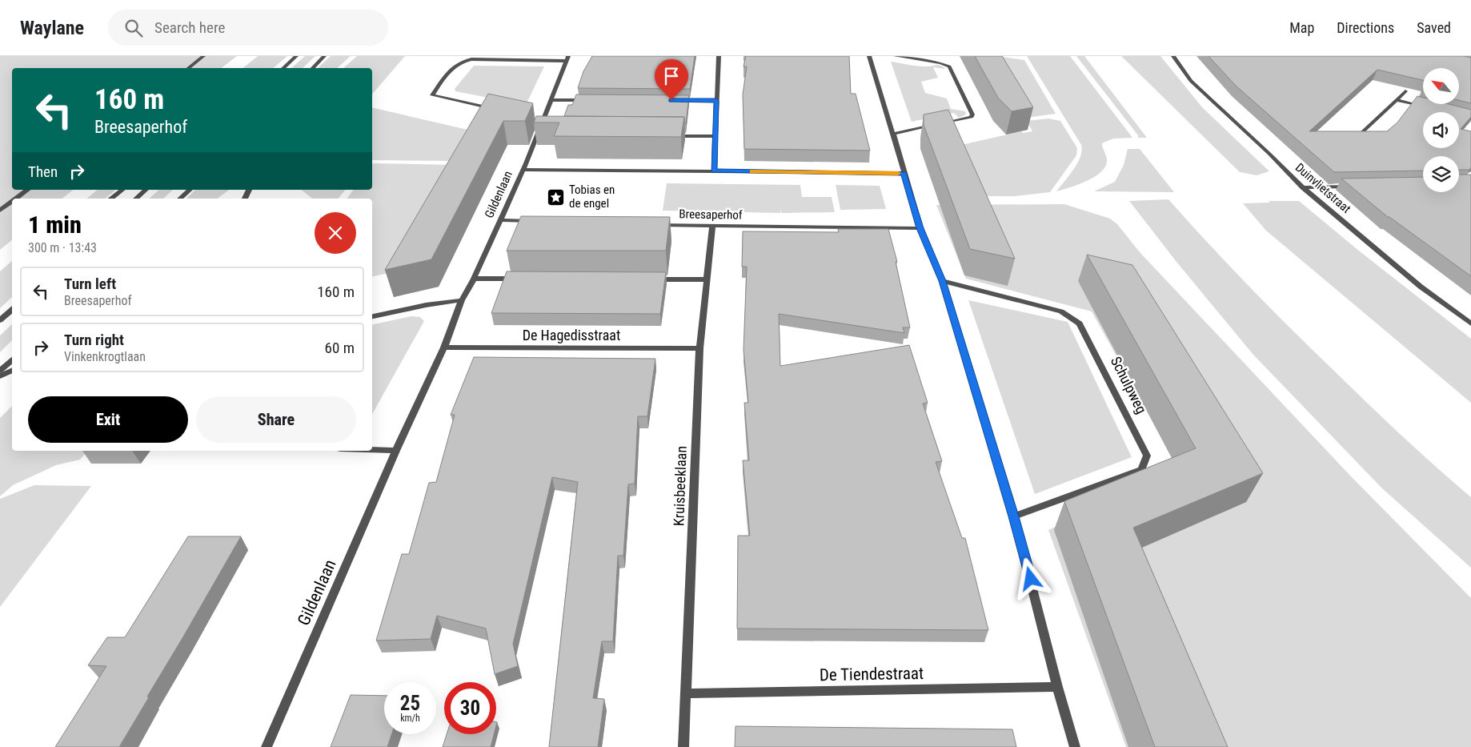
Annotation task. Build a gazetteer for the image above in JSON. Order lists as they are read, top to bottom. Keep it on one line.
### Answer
{"streets":{"street":["Duinvlietstraat","Gildenlaan","Breesaperhof","De Hagedisstraat","Schulpweg","Kruisbeeklaan","De Tiendestraat"]},"crossings":[["Gildenlaan","De Hagedisstraat"],["Breesaperhof","Kruisbeeklaan"],["De Hagedisstraat","Kruisbeeklaan"],["Kruisbeeklaan","De Tiendestraat"]],"places":{"place":["Tobias en de engel"]},"north":"top left","page":{"header":"Waylane","search":"Search here","nav":["Map","Directions","Saved"],"turn":["160 m","Breesaperhof"],"then":"Then","heading":["1 min","300 m · 13:43"],"list":[{"name":"Turn left","note":"Breesaperhof","value":"160 m"},{"name":"Turn right","note":"Vinkenkrogtlaan","value":"60 m"}],"buttons":["Exit","Share"],"speed":"25 km/h","limit":"30"}}
